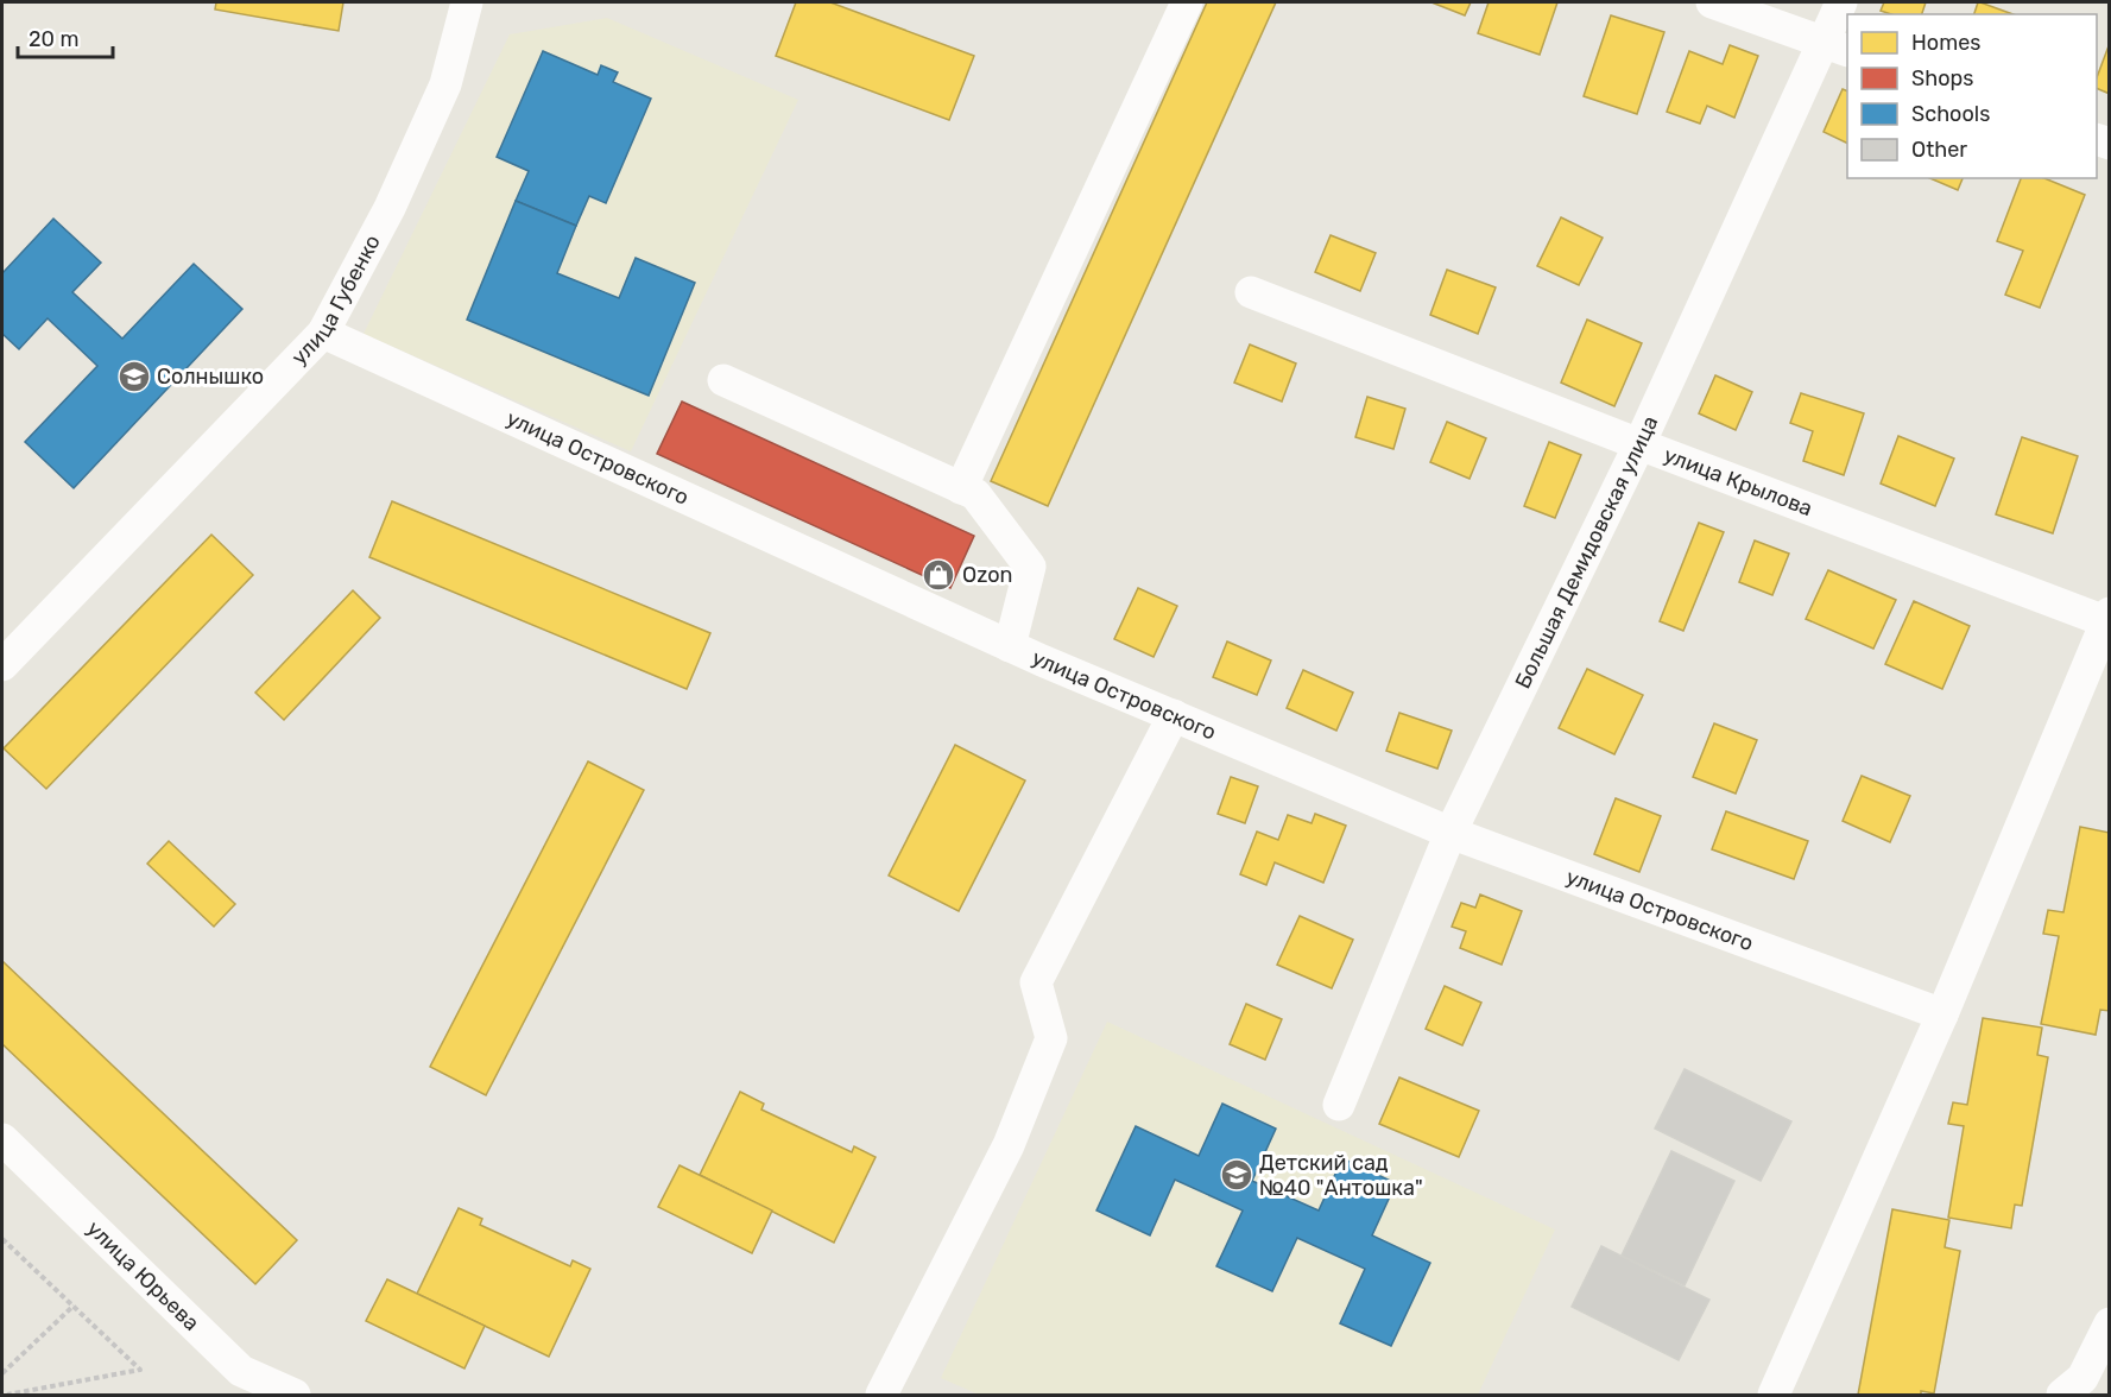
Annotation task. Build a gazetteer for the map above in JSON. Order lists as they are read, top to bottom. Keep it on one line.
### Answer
{"streets":{"street":["улица Губенко","улица Островского","улица Крылова","Большая Демидовская улица","улица Юрьева"]},"crossings":[["улица Губенко","улица Островского"],["улица Островского","Большая Демидовская улица"],["улица Крылова","Большая Демидовская улица"]],"places":{"school or university":["Солнышко","Детский сад №40 \"Антошка\""],"shop":["Ozon"]},"legend":["Homes","Shops","Schools","Other"],"scale_bar":"20 m"}
